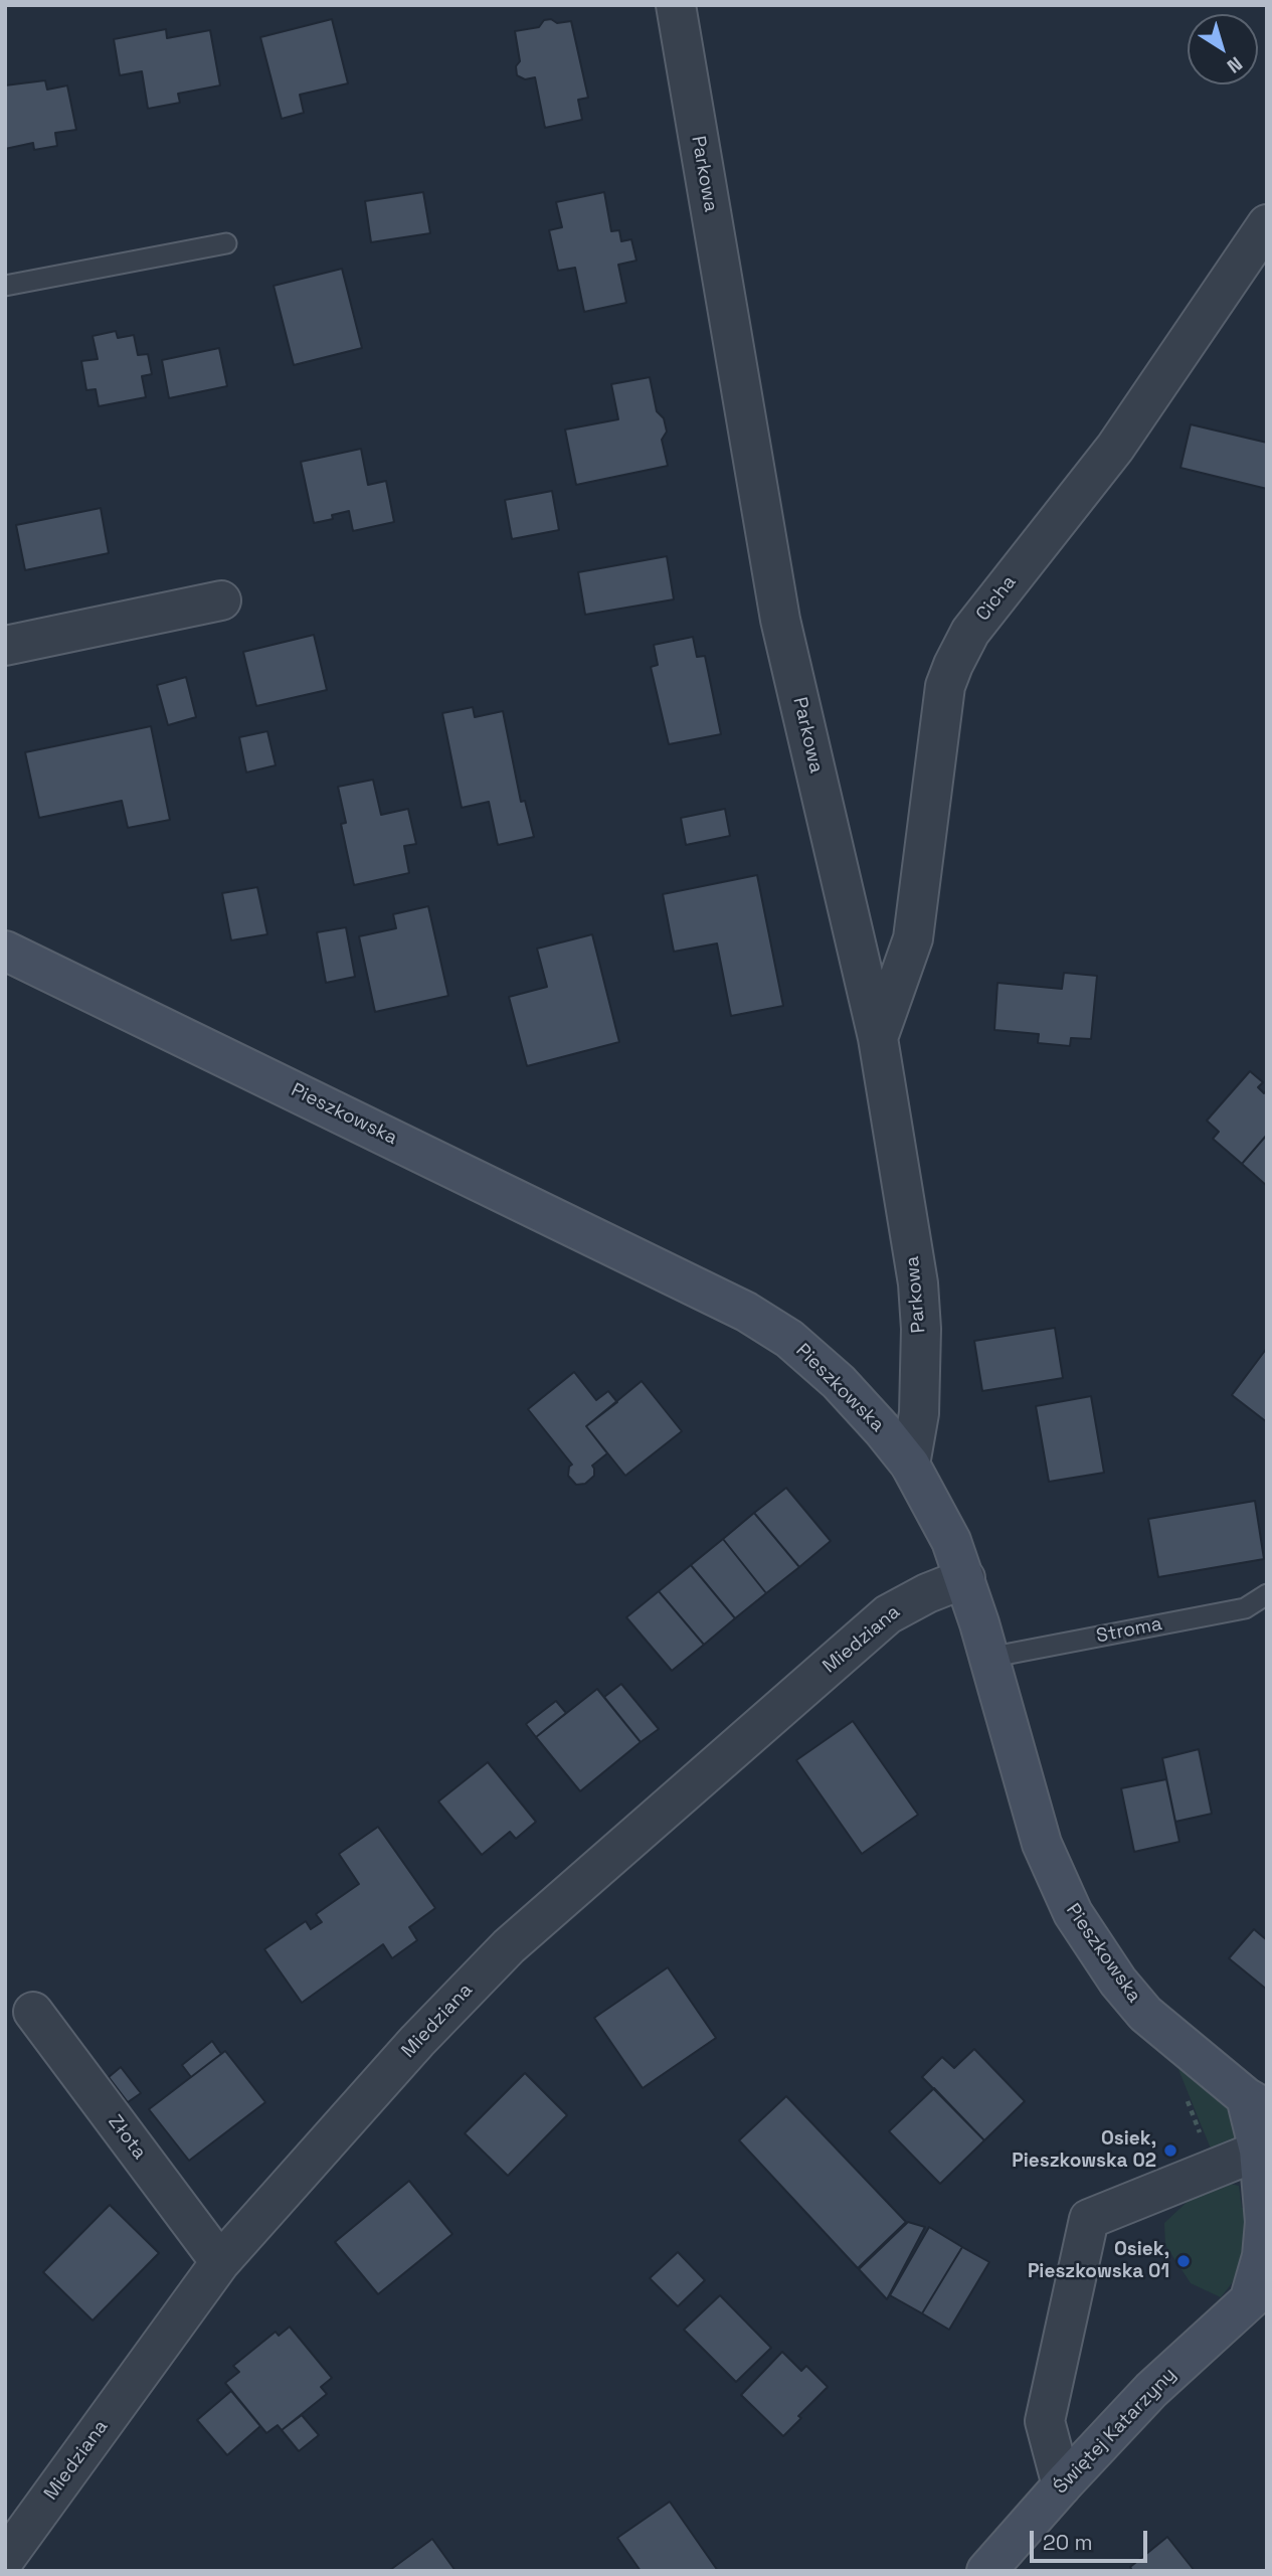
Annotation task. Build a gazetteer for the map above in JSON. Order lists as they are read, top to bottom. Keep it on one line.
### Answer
{"streets":{"street":["Parkowa","Cicha","Pieszkowska","Miedziana","Złota","Świętej Katarzyny"],"lane":["Stroma"]},"crossings":[["Parkowa","Cicha"],["Parkowa","Pieszkowska"],["Pieszkowska","Stroma"],["Pieszkowska","Miedziana"],["Pieszkowska","Świętej Katarzyny"],["Miedziana","Złota"]],"places":["Osiek, Pieszkowska 02","Osiek, Pieszkowska 01"],"scale_bar":"20 m","north":"bottom right"}
